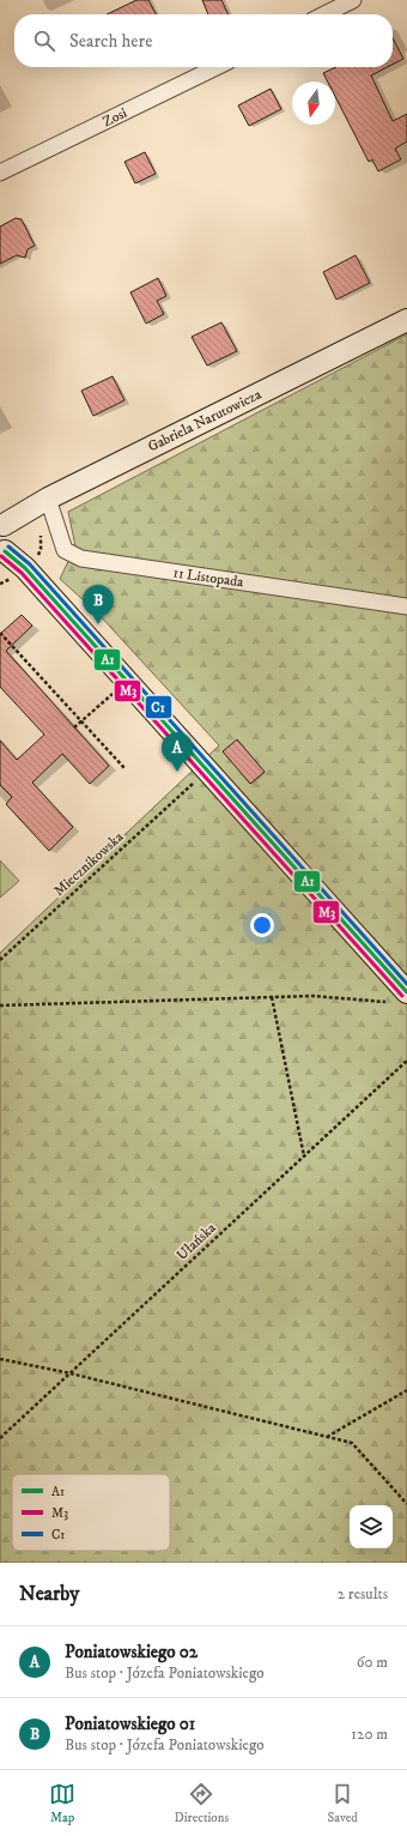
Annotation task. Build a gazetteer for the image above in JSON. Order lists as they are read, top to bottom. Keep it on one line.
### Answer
{"streets":{"street":["Zosi","Gabriela Narutowicza","11 Listopada"],"path":["Miecznikowska","Ułańska"]},"crossings":[["Gabriela Narutowicza","11 Listopada"]],"lines":["transit line C1","transit line A1","transit line M3"],"legend":["A1","M3","C1"],"north":"bottom","page":{"search":"Search here","pins":["B","A"],"heading":["Nearby","2 results"],"list":[{"mark":"A","name":"Poniatowskiego 02","note":"Bus stop · Józefa Poniatowskiego","value":"60 m"},{"mark":"B","name":"Poniatowskiego 01","note":"Bus stop · Józefa Poniatowskiego","value":"120 m"}],"nav":["Map","Directions","Saved"]}}
